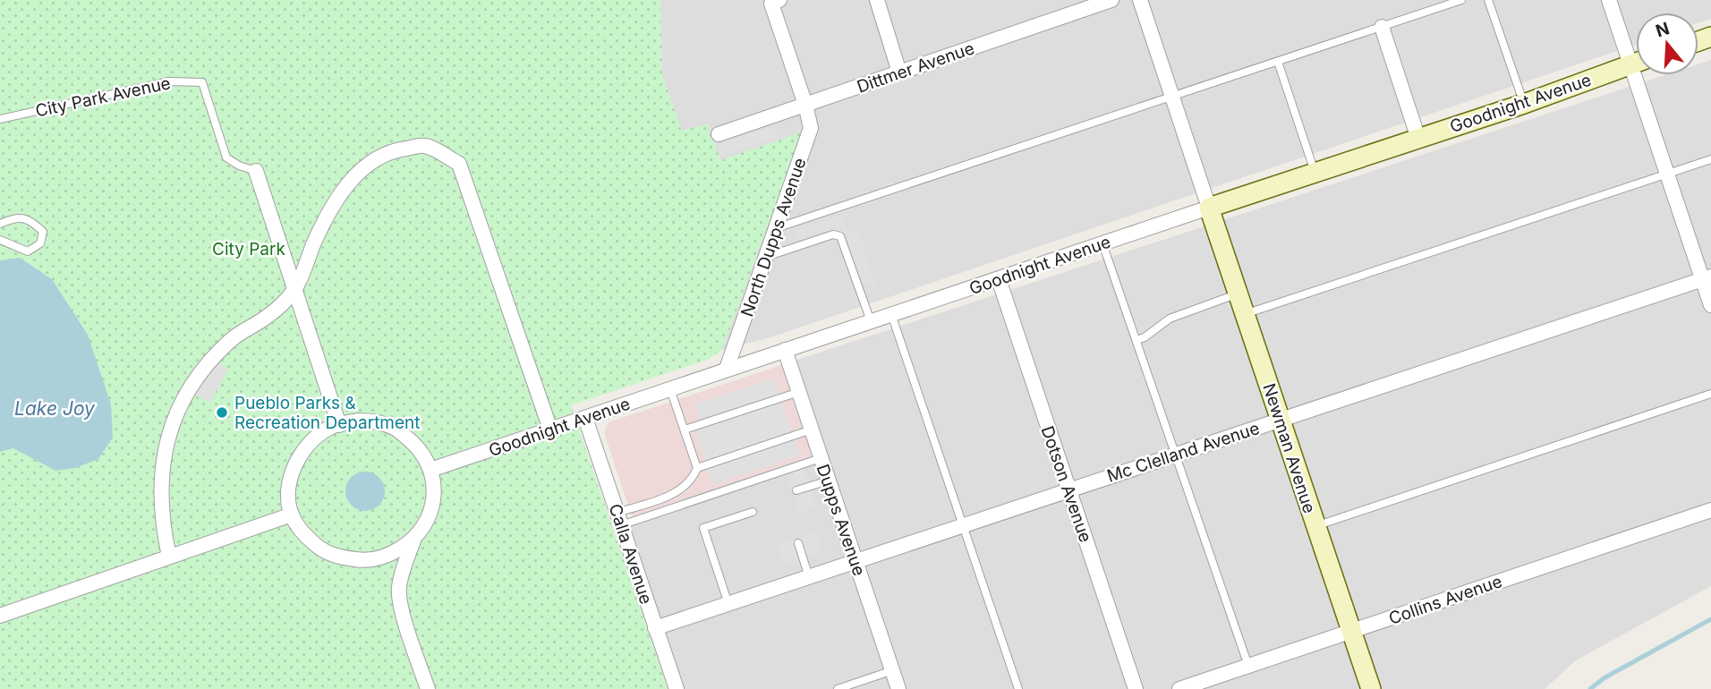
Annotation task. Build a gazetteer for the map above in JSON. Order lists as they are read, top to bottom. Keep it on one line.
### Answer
{"streets":{"street":["Dittmer Avenue","City Park Avenue","Goodnight Avenue","North Dupps Avenue","Newman Avenue","Mc Clelland Avenue","Dotson Avenue","Dupps Avenue","Calla Avenue","Collins Avenue"]},"crossings":[["Dittmer Avenue","North Dupps Avenue"],["City Park Avenue","Goodnight Avenue"],["Goodnight Avenue","North Dupps Avenue"],["Goodnight Avenue","Newman Avenue"],["Goodnight Avenue","Dotson Avenue"],["Goodnight Avenue","Dupps Avenue"],["Goodnight Avenue","Calla Avenue"],["Newman Avenue","Mc Clelland Avenue"],["Newman Avenue","Collins Avenue"],["Mc Clelland Avenue","Dotson Avenue"],["Mc Clelland Avenue","Dupps Avenue"],["Mc Clelland Avenue","Calla Avenue"]],"water":["Lake Joy"],"parks":["City Park"],"places":["Pueblo Parks & Recreation Department"],"north":"top"}
